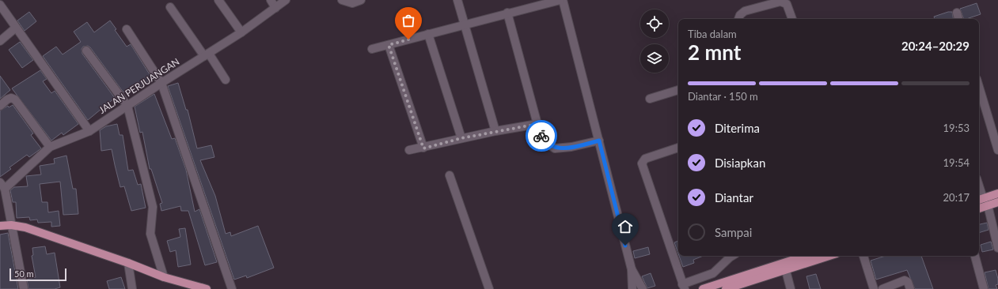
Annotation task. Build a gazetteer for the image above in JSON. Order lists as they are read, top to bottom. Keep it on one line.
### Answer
{"streets":{"street":["JALAN PERJUANGAN"]},"scale_bar":"50 m","page":{"heading":["2 mnt","Tiba dalam","20:24–20:29"],"bar":"Diantar · 150 m","list":[["Diterima","19:53"],["Disiapkan","19:54"],["Diantar","20:17"],"Sampai"],"scale":"50 m"}}
